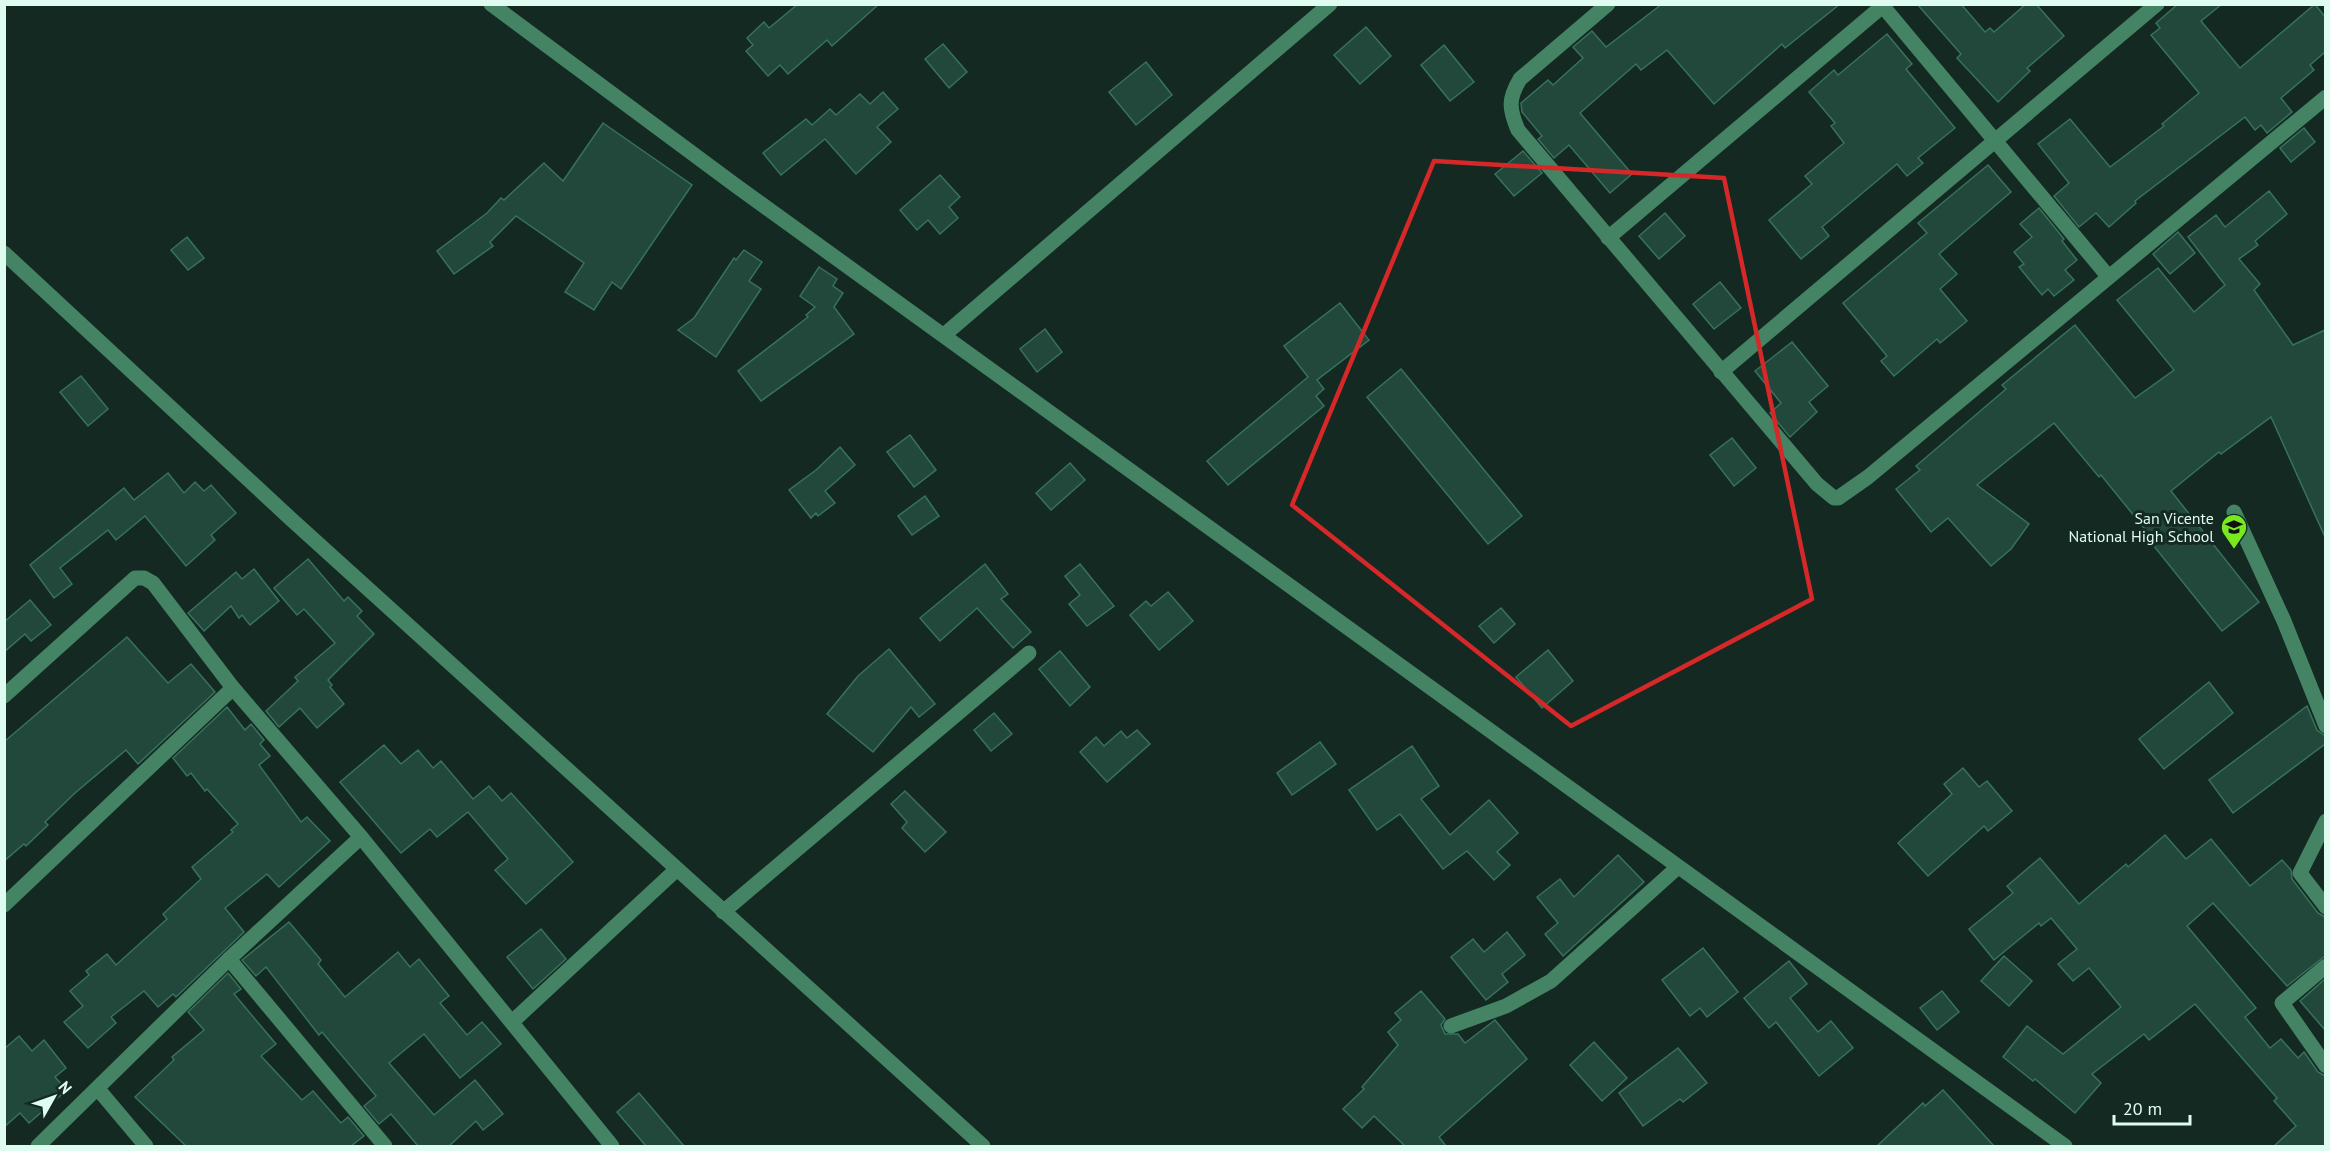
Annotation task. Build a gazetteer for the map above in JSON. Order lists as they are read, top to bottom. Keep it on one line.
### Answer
{"places":{"school or university":["San Vicente National High School"]},"scale_bar":"20 m","north":"top right"}
